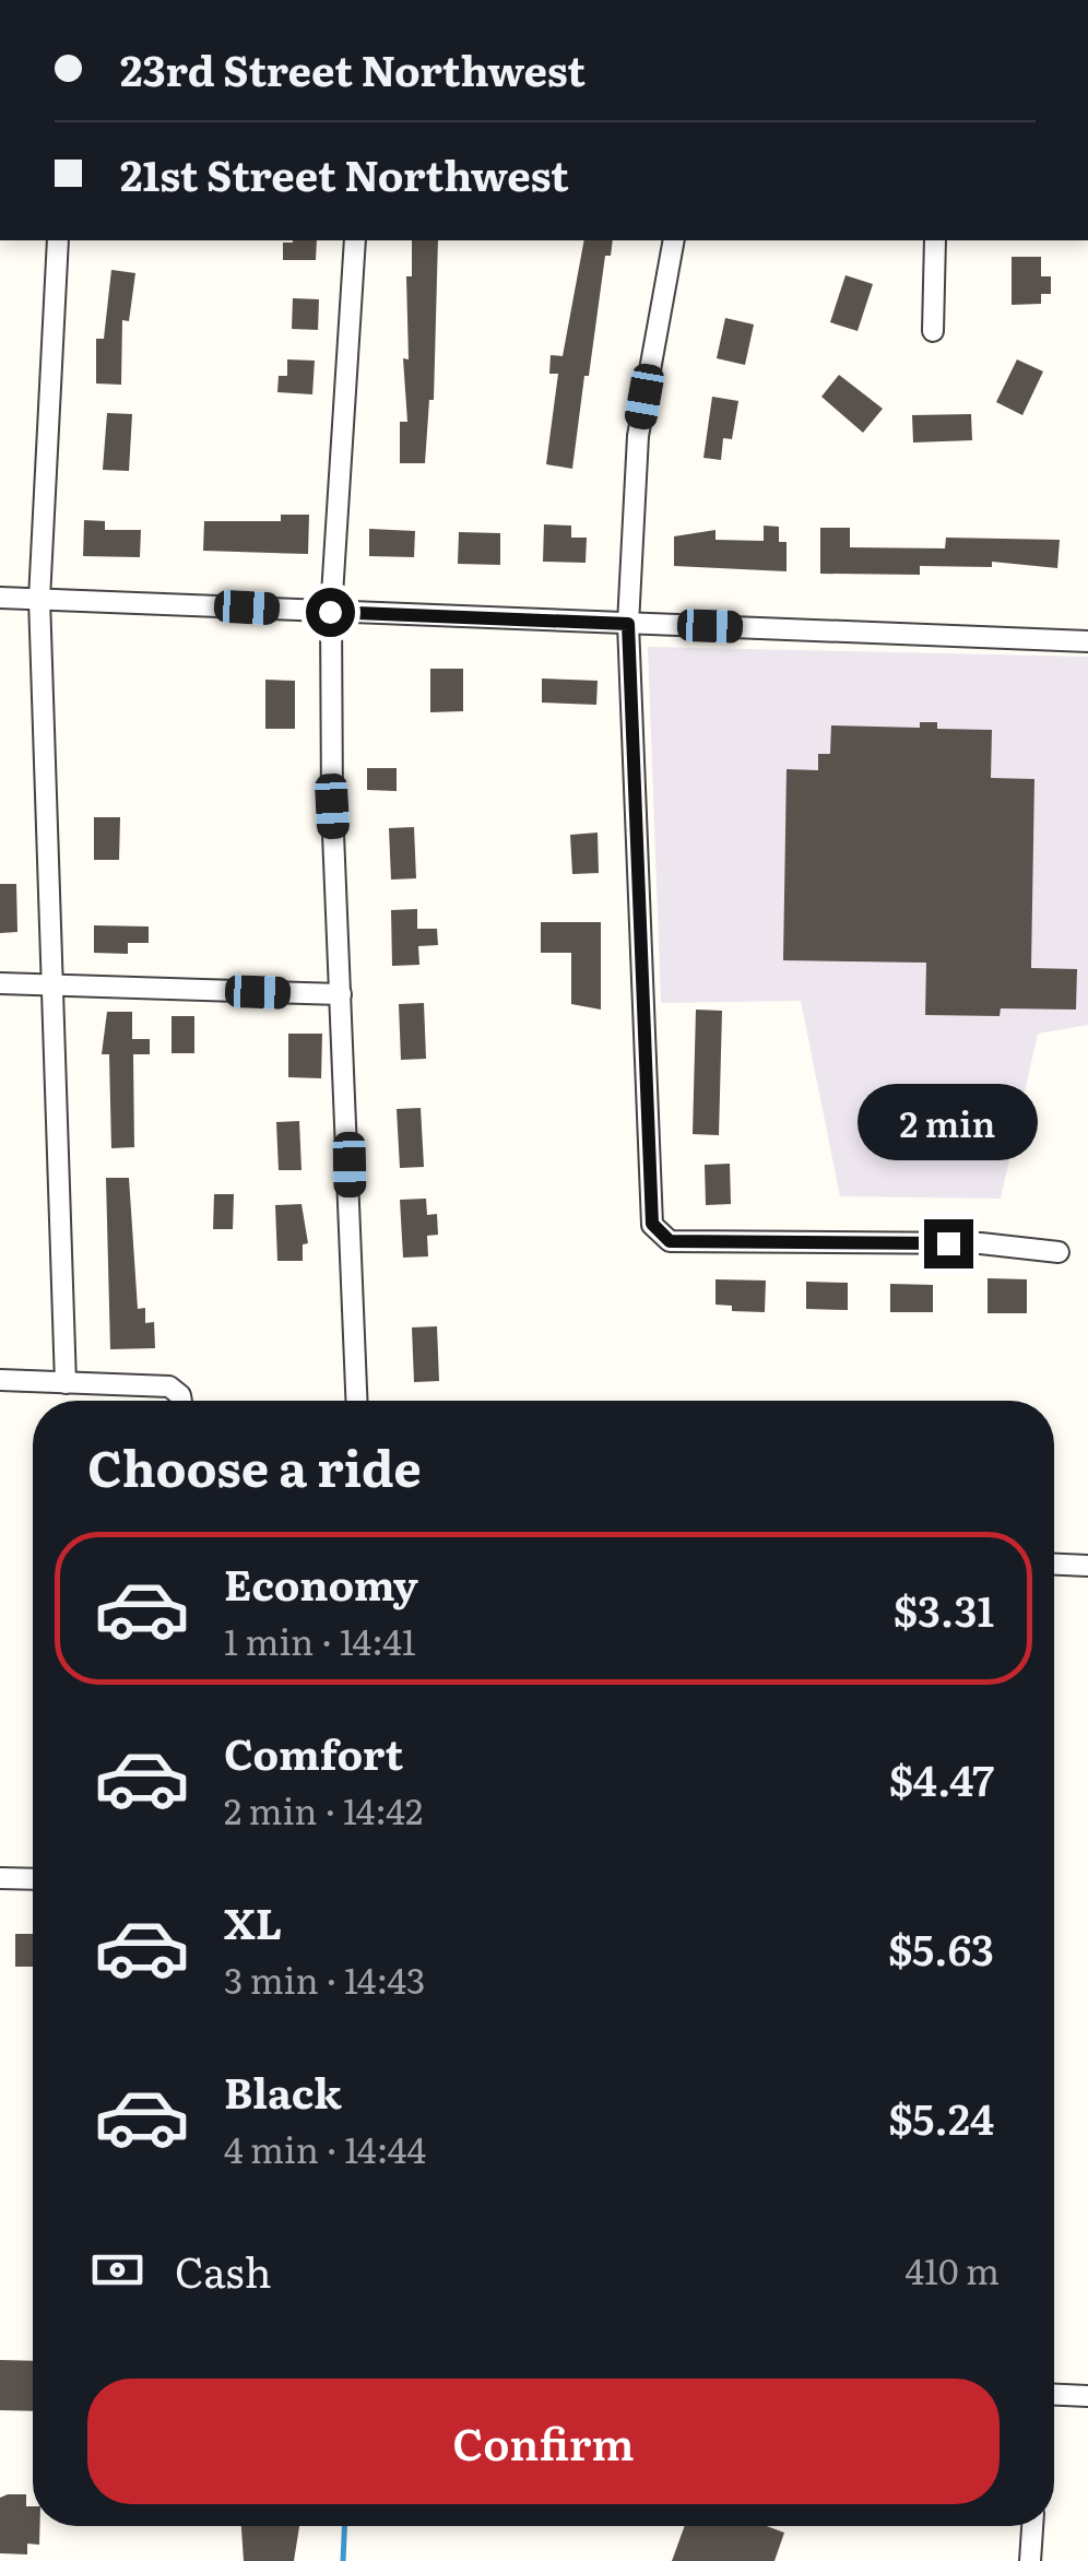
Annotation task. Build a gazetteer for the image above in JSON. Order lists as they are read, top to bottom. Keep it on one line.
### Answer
{"page":{"banner":["23rd Street Northwest","21st Street Northwest"],"bubble":"2 min","heading":"Choose a ride","list":[{"name":"Economy","note":"1 min · 14:41","value":"$3.31"},{"name":"Comfort","note":"2 min · 14:42","value":"$4.47"},{"name":"XL","note":"3 min · 14:43","value":"$5.63"},{"name":"Black","note":"4 min · 14:44","value":"$5.24"}],"pay":["Cash","410 m"],"buttons":"Confirm"}}
